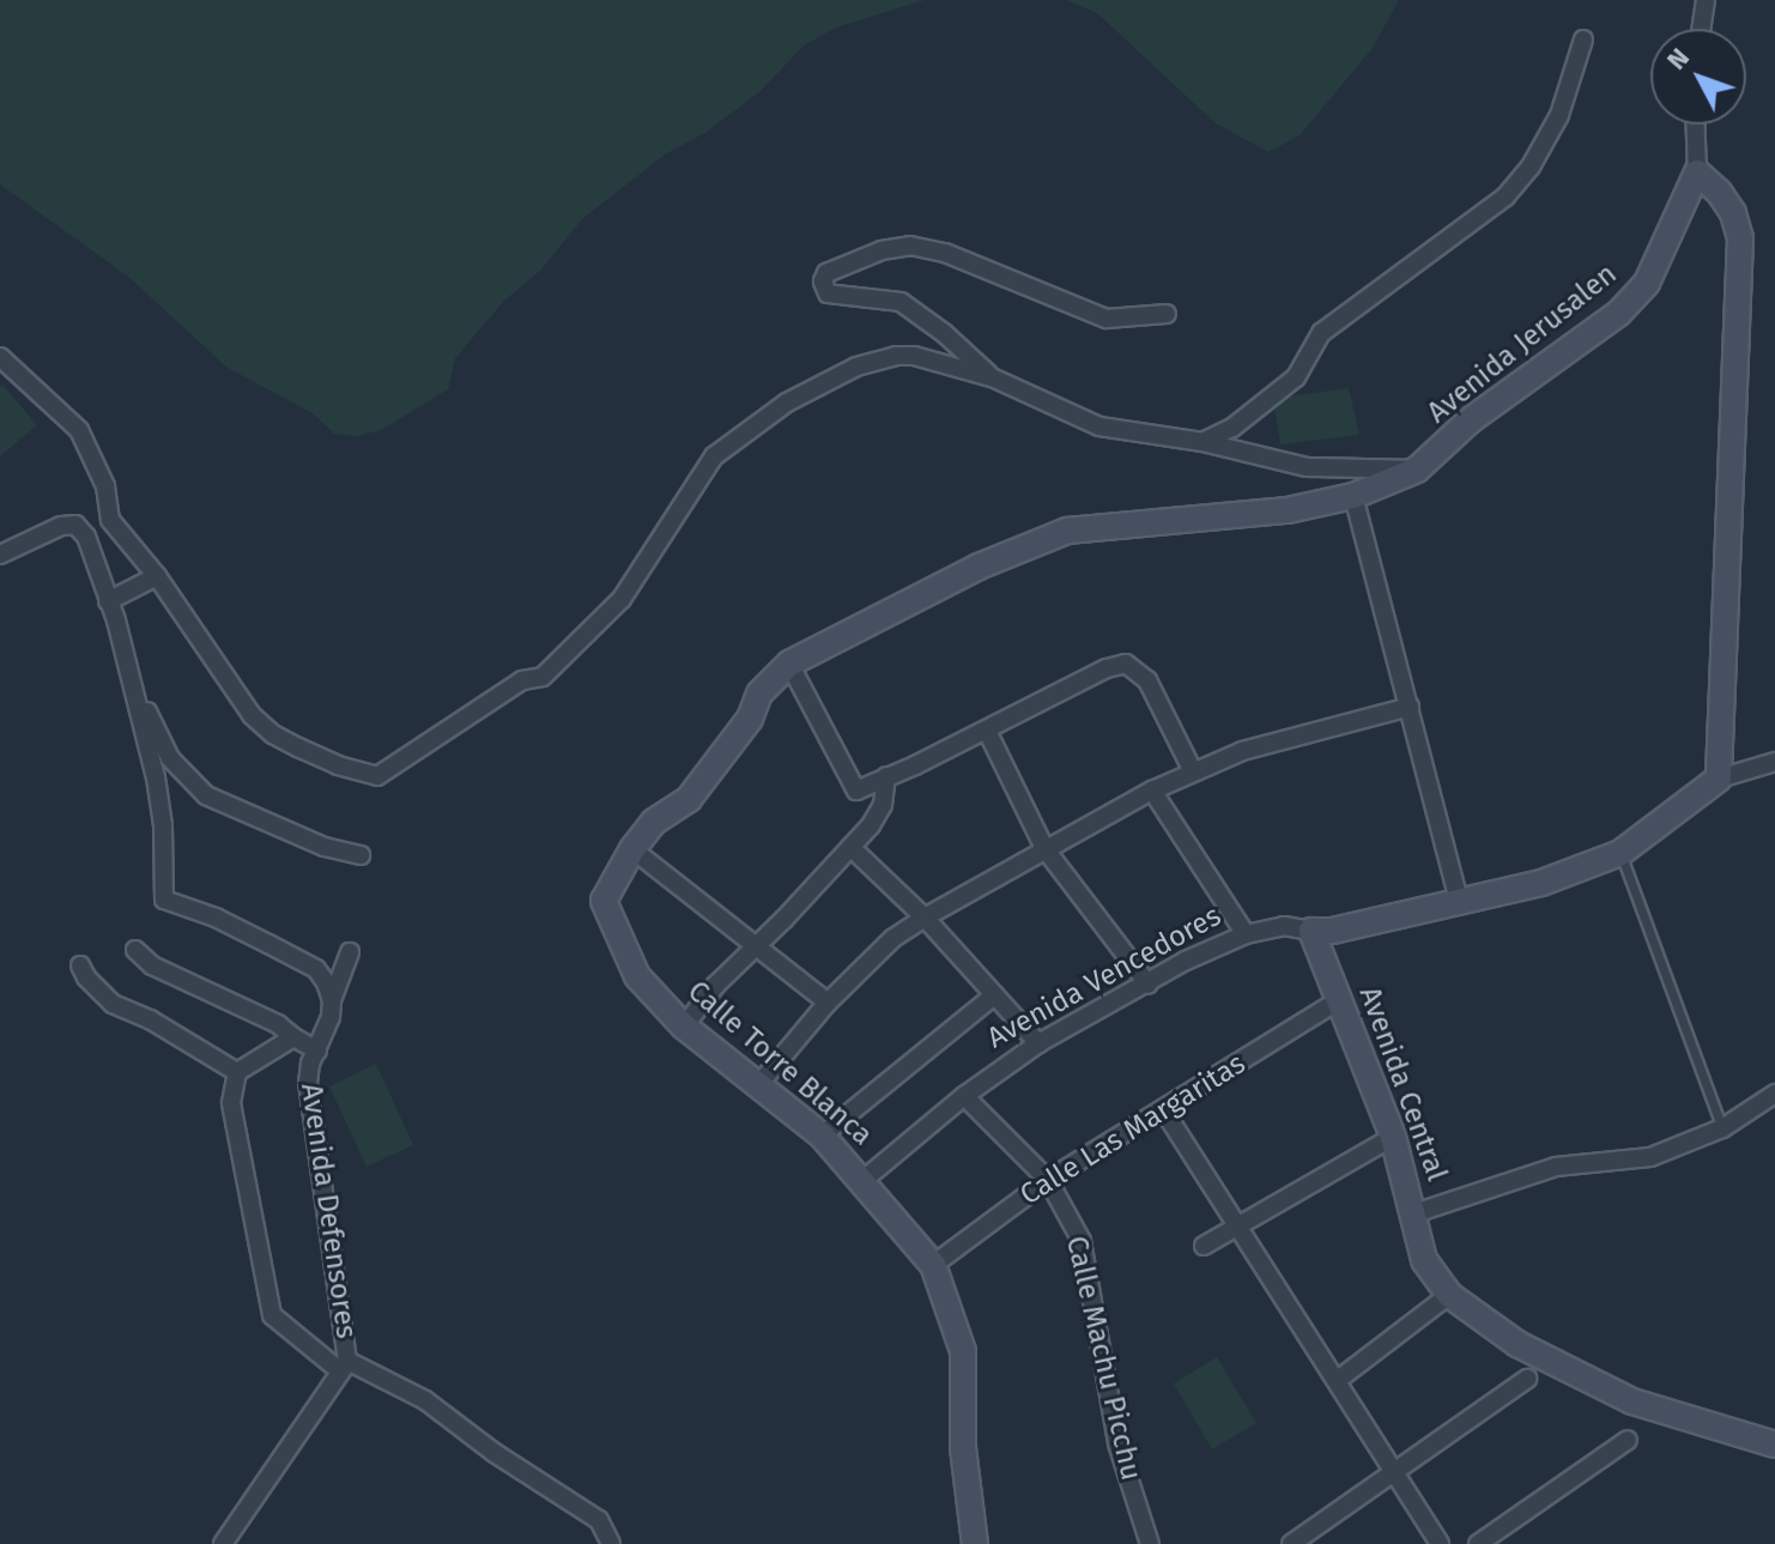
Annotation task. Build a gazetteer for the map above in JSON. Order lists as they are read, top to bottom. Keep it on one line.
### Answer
{"streets":{"street":["Avenida Jerusalen","Avenida Vencedores","Calle Torre Blanca","Avenida Central","Calle Las Margaritas","Avenida Defensores","Calle Machu Picchu"]},"crossings":[["Avenida Vencedores","Calle Torre Blanca"],["Avenida Vencedores","Avenida Central"],["Avenida Vencedores","Calle Machu Picchu"],["Calle Torre Blanca","Calle Las Margaritas"],["Avenida Central","Calle Las Margaritas"],["Calle Las Margaritas","Calle Machu Picchu"]],"north":"top left"}
